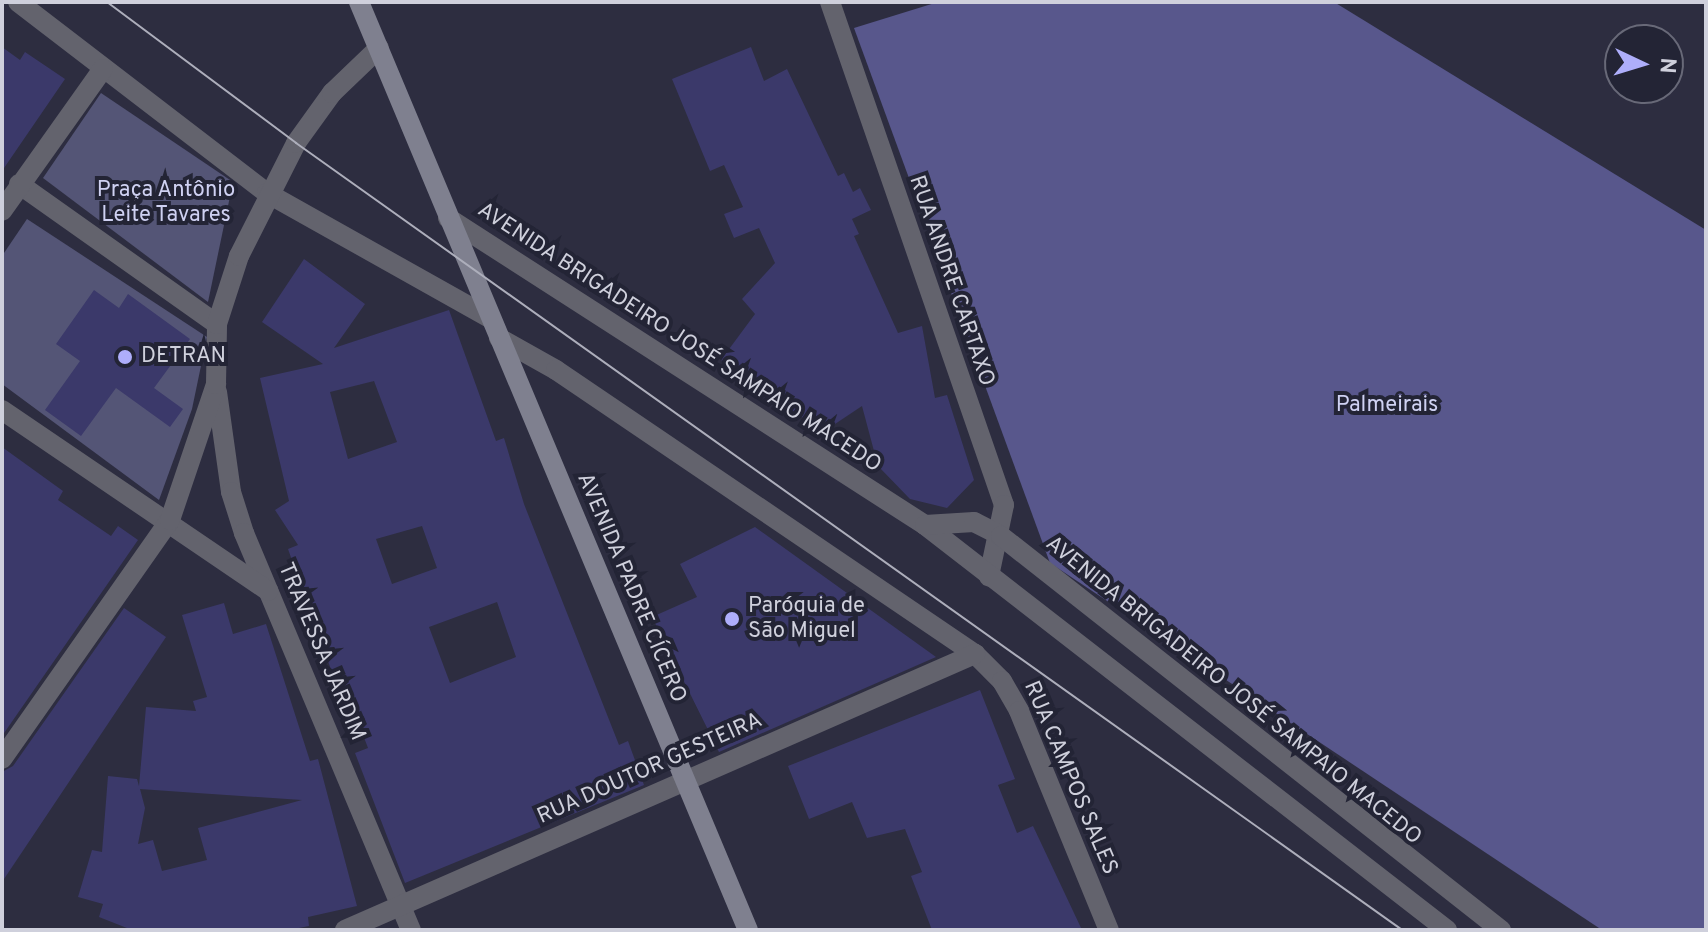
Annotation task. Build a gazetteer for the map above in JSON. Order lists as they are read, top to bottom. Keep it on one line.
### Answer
{"streets":{"main road":["AVENIDA PADRE CÍCERO"],"street":["RUA ANDRE CARTAXO","AVENIDA BRIGADEIRO JOSÉ SAMPAIO MACEDO","TRAVESSA JARDIM","RUA DOUTOR GESTEIRA","RUA CAMPOS SALES"]},"crossings":[["RUA ANDRE CARTAXO","AVENIDA BRIGADEIRO JOSÉ SAMPAIO MACEDO"],["AVENIDA BRIGADEIRO JOSÉ SAMPAIO MACEDO","AVENIDA PADRE CÍCERO"],["AVENIDA PADRE CÍCERO","TRAVESSA JARDIM"],["AVENIDA PADRE CÍCERO","RUA DOUTOR GESTEIRA"],["TRAVESSA JARDIM","RUA DOUTOR GESTEIRA"],["RUA DOUTOR GESTEIRA","RUA CAMPOS SALES"]],"parks":["Praça Antônio Leite Tavares","Palmeirais"],"places":["DETRAN","Paróquia de São Miguel"],"north":"right"}
